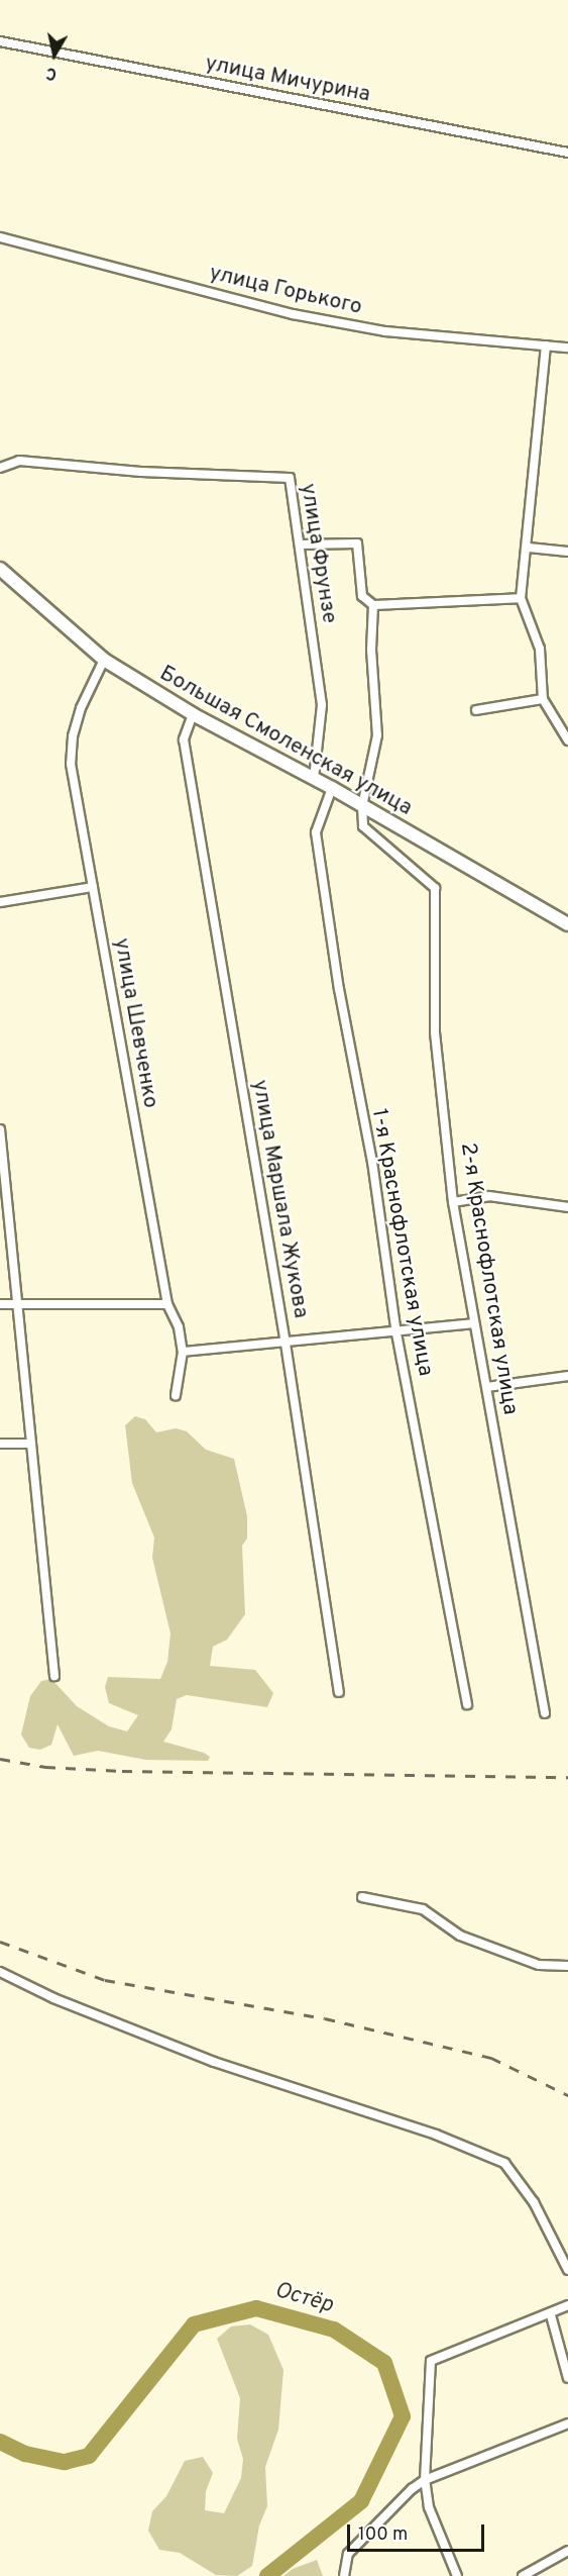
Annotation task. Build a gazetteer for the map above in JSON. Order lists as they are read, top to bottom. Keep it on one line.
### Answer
{"streets":{"main road":["Большая Смоленская улица"],"street":["улица Мичурина","улица Горького","улица Фрунзе","улица Шевченко","улица Маршала Жукова","1-я Краснофлотская улица","2-я Краснофлотская улица"]},"crossings":[["улица Фрунзе","Большая Смоленская улица"],["Большая Смоленская улица","улица Шевченко"],["Большая Смоленская улица","улица Маршала Жукова"],["Большая Смоленская улица","1-я Краснофлотская улица"],["Большая Смоленская улица","2-я Краснофлотская улица"]],"water":["Остёр"],"scale_bar":"100 m","north":"bottom"}
